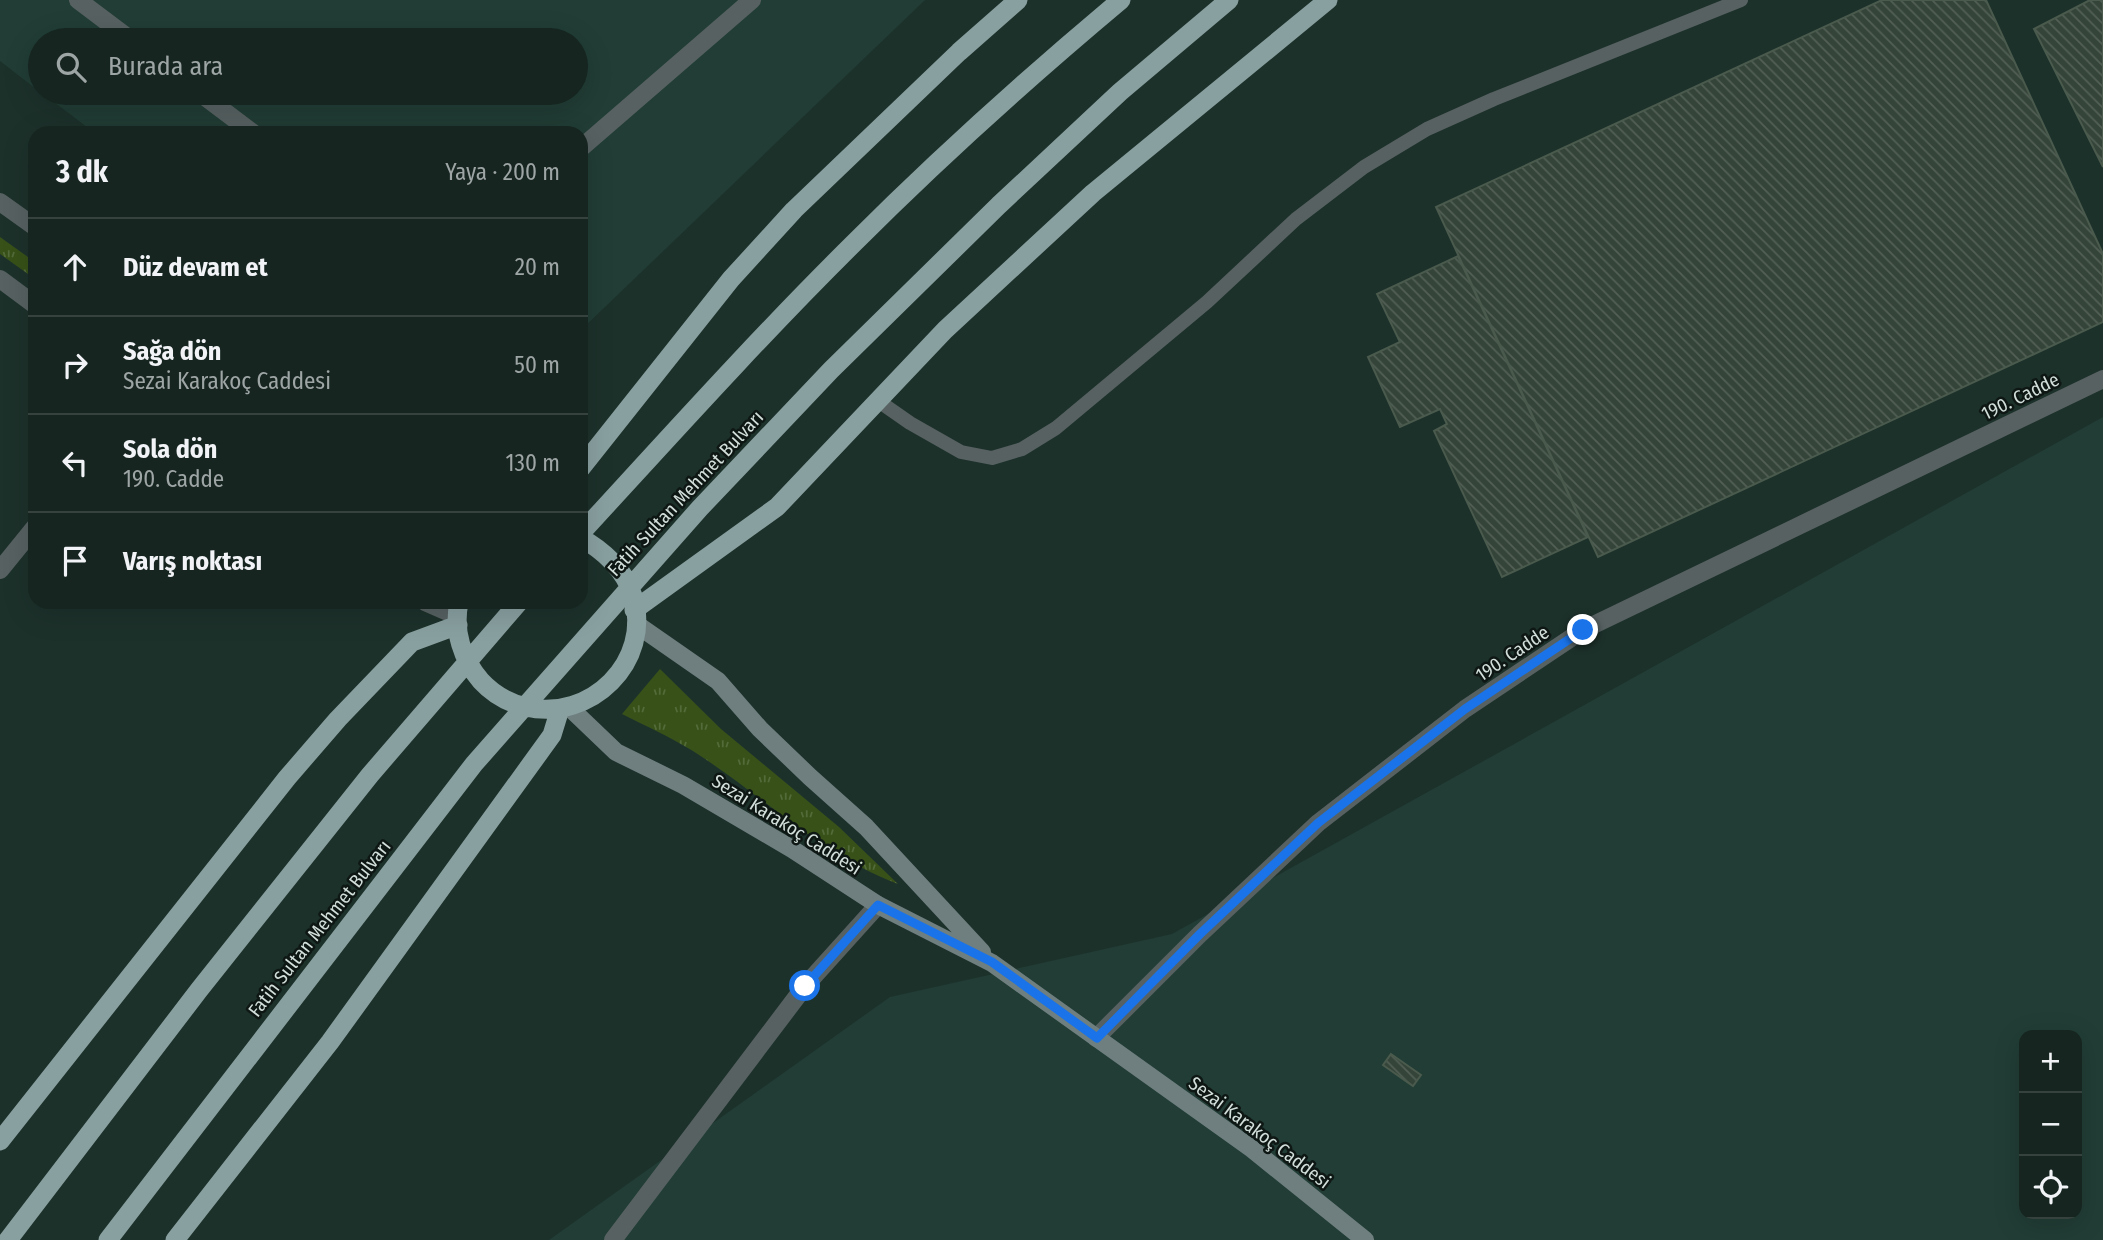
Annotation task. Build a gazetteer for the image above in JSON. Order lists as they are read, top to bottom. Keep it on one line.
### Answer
{"streets":{"highway":["Fatih Sultan Mehmet Bulvarı"],"main road":["Sezai Karakoç Caddesi"],"street":["190. Cadde"]},"crossings":[["190. Cadde","Sezai Karakoç Caddesi"]],"page":{"search":"Burada ara","heading":["3 dk","Yaya · 200 m"],"list":[["Düz devam et","20 m"],["Sağa dön","Sezai Karakoç Caddesi","50 m"],["Sola dön","190. Cadde","130 m"],"Varış noktası"],"map_buttons":["+","−"]}}
